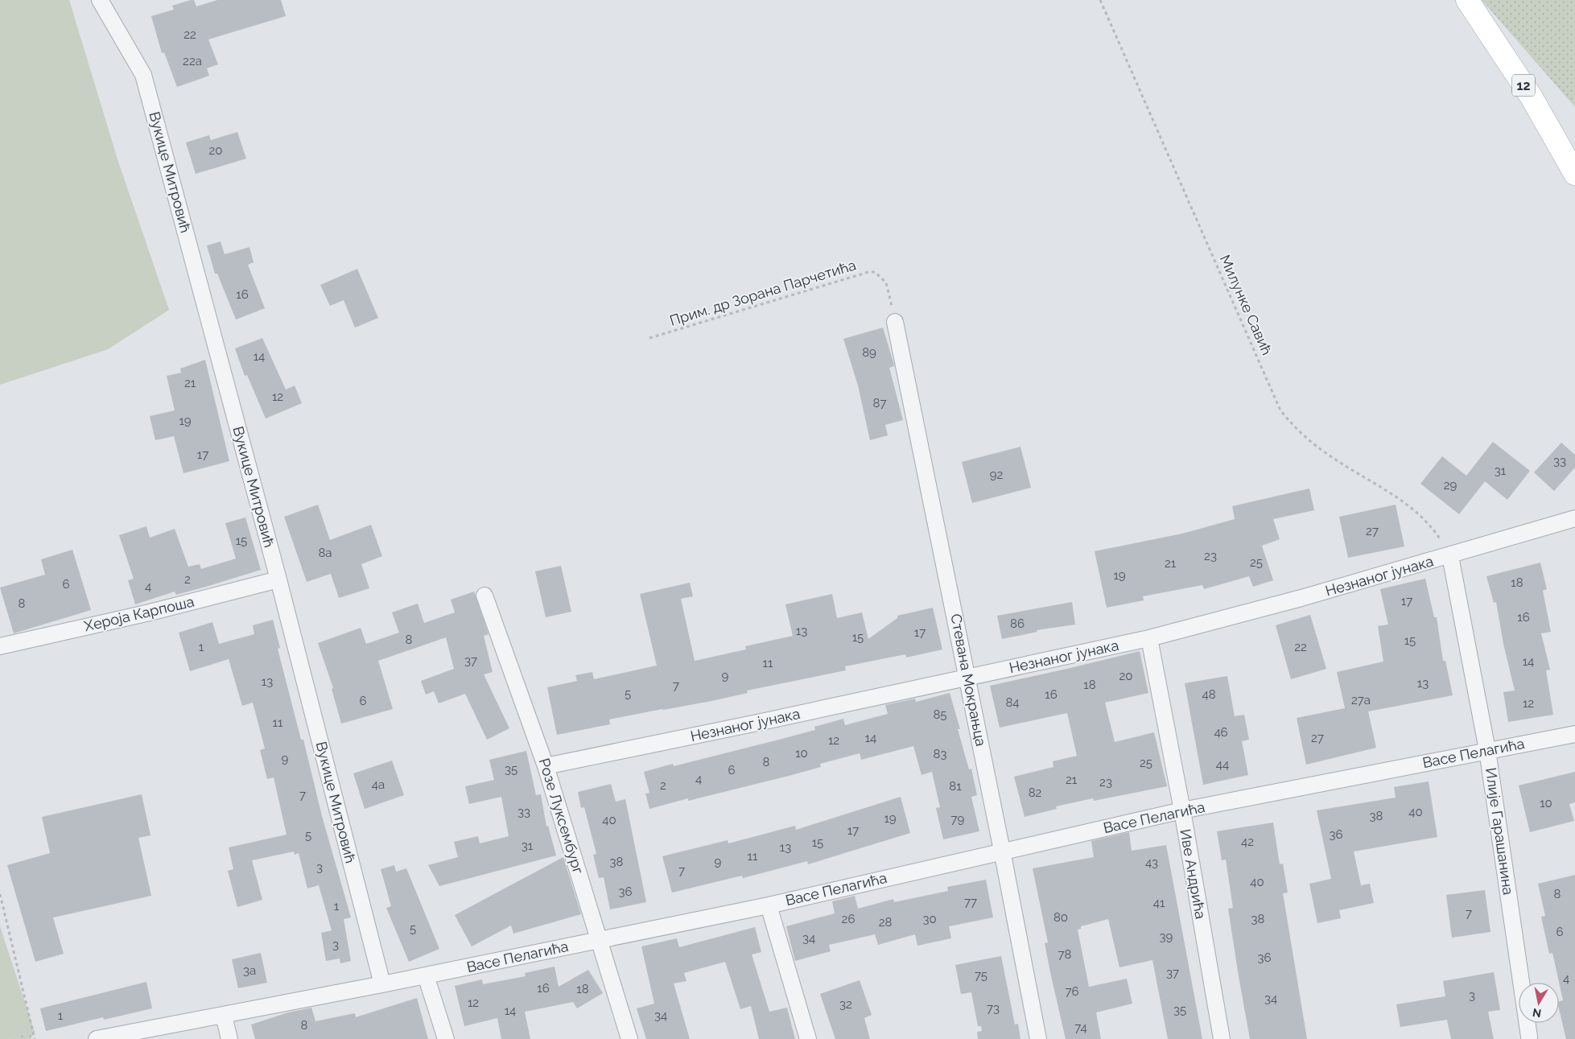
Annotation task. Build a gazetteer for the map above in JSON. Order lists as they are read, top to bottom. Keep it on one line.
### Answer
{"streets":{"main road":["12"],"street":["Вукице Митровић","Незнаног јунака","Хероја Карпоша","Стевана Мокрањца","Васе Пелагића","Розе Луксембург","Илије Гарашанина","Иве Андрића"],"path":["Прим. др Зорана Парчетића","Милунке Савић"]},"crossings":[["Вукице Митровић","Хероја Карпоша"],["Вукице Митровић","Васе Пелагића"],["Прим. др Зорана Парчетића","Стевана Мокрањца"],["Милунке Савић","Незнаног јунака"],["Милунке Савић","Илије Гарашанина"],["Незнаног јунака","Стевана Мокрањца"],["Незнаног јунака","Розе Луксембург"],["Незнаног јунака","Илије Гарашанина"],["Незнаног јунака","Иве Андрића"],["Стевана Мокрањца","Васе Пелагића"],["Васе Пелагића","Розе Луксембург"],["Васе Пелагића","Илије Гарашанина"],["Васе Пелагића","Иве Андрића"]],"house_numbers":["22","22a","20","16","89","14","21","12","87","19","17","33","31","92","29","27","15","8a","23","25","21","19","2","18","6","4","17","8","16","86","13","17","15","8","15","1","22","37","14","11","9","20","13","13","18","7","5","16","48","27a","6","84","12","85","11","46","14","27","12","10","83","9","8","25","44","35","6","4","21","23","4a","2","81","82","7","10","33","40","38","19","79","40","17","36","5","42","15","31","13","11","38","9","43","3","7","40","36","8","77","41","1","7","80","26","30","38","28","5","6","39","34","3","78","36","3a","37","75","4","16","18","76","3","34","12","32","73","35","14","1","34","8","74"],"north":"bottom"}
